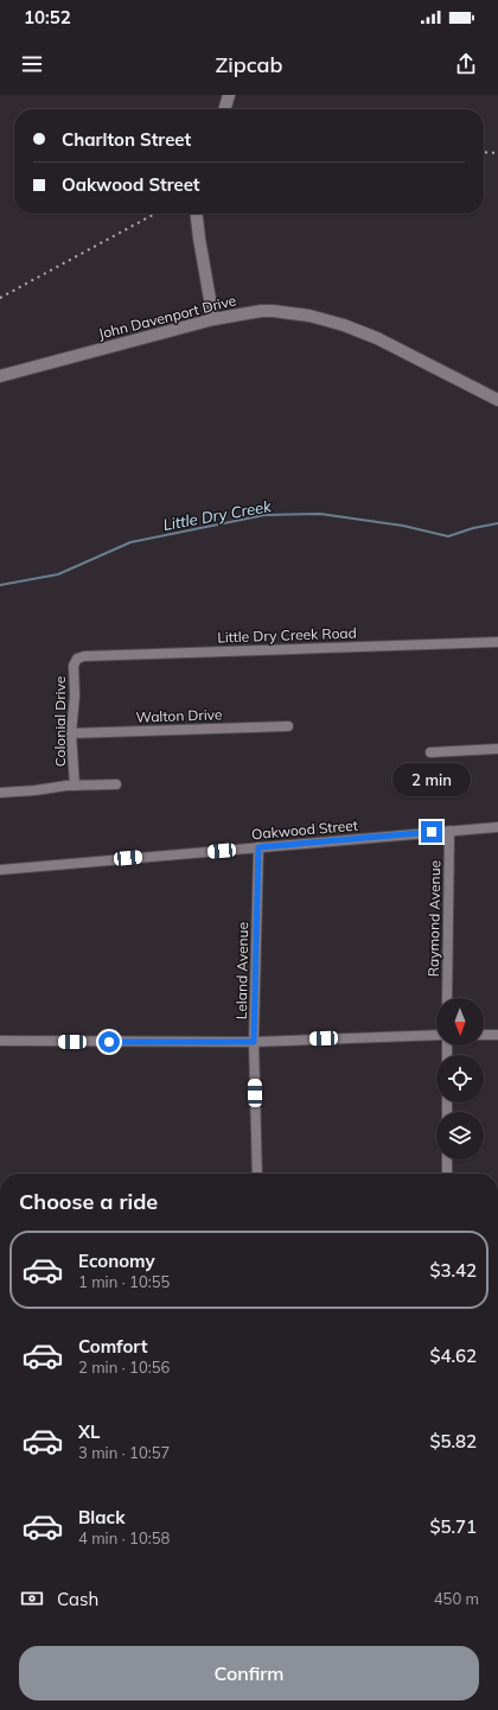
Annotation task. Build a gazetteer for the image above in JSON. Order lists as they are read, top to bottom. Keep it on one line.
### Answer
{"streets":{"street":["John Davenport Drive","Little Dry Creek Road","Walton Drive","Colonial Drive","Oakwood Street","Raymond Avenue","Leland Avenue"]},"crossings":[["Little Dry Creek Road","Colonial Drive"],["Walton Drive","Colonial Drive"],["Oakwood Street","Raymond Avenue"],["Oakwood Street","Leland Avenue"]],"water":["Little Dry Creek"],"north":"bottom","page":{"status":"10:52","header":"Zipcab","banner":["Charlton Street","Oakwood Street"],"bubble":"2 min","heading":"Choose a ride","list":[{"name":"Economy","note":"1 min · 10:55","value":"$3.42"},{"name":"Comfort","note":"2 min · 10:56","value":"$4.62"},{"name":"XL","note":"3 min · 10:57","value":"$5.82"},{"name":"Black","note":"4 min · 10:58","value":"$5.71"}],"pay":["Cash","450 m"],"buttons":"Confirm"}}
